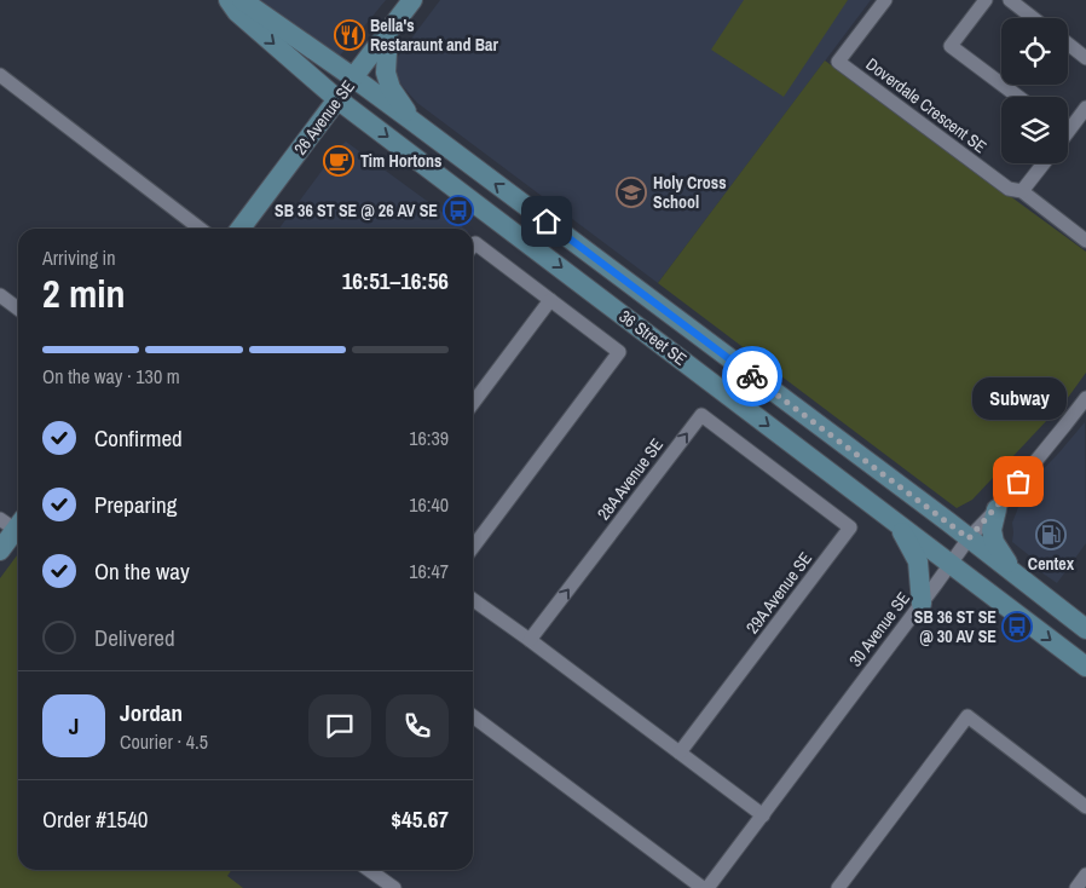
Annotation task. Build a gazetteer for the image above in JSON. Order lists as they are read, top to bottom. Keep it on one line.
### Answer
{"streets":{"main road":["26 Avenue SE","36 Street SE"],"street":["Doverdale Crescent SE","28A Avenue SE","29A Avenue SE","30 Avenue SE"]},"crossings":[["26 Avenue SE","36 Street SE"],["36 Street SE","30 Avenue SE"],["28A Avenue SE","29A Avenue SE"]],"places":{"restaurant":["Bella's Restaraunt and Bar"],"cafe":["Tim Hortons"],"school or university":["Holy Cross School"],"bus stop":["SB 36 ST SE @ 26 AV SE","SB 36 ST SE @ 30 AV SE"],"other":["Subway"],"fuel station":["Centex"]},"page":{"heading":["2 min","Arriving in","16:51–16:56"],"panel":["Jordan","Courier · 4.5","Order #1540","$45.67"],"bar":"On the way · 130 m","bubble":"Subway","list":[["Confirmed","16:39"],["Preparing","16:40"],["On the way","16:47"],"Delivered"],"round":"J"}}
